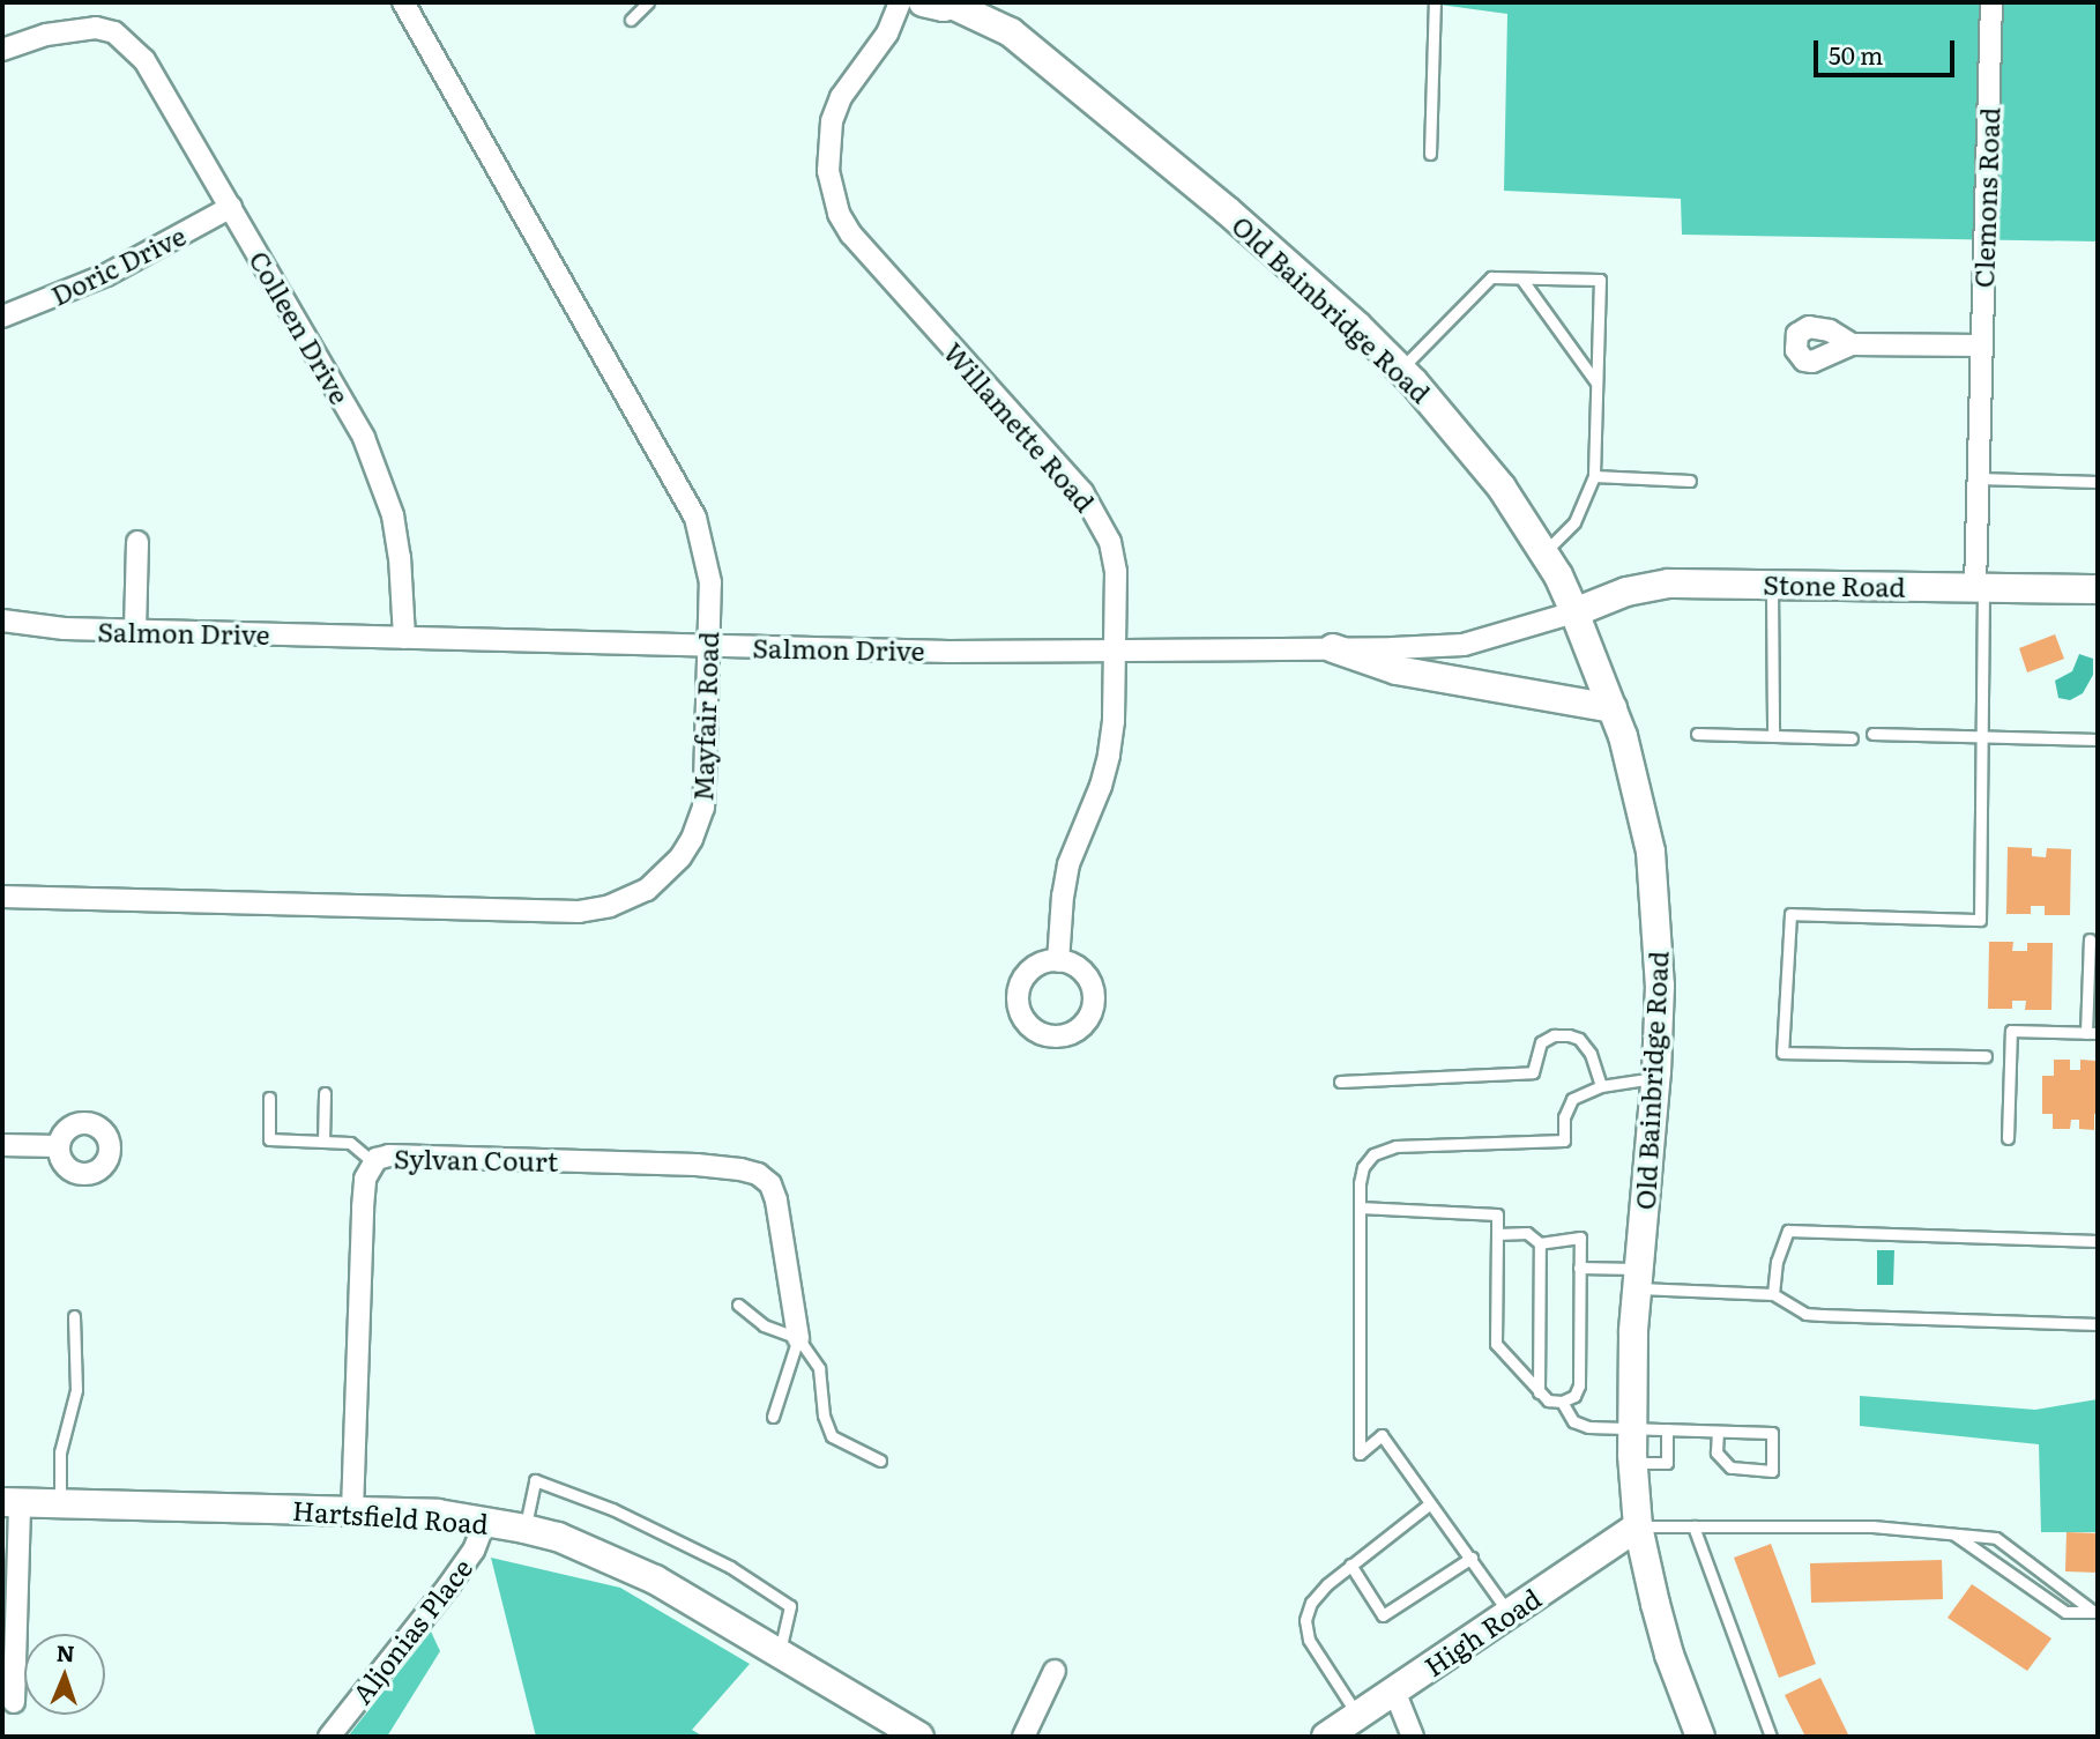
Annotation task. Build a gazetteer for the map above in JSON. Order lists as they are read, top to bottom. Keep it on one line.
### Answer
{"streets":{"main road":["Old Bainbridge Road","Stone Road","Hartsfield Road","High Road"],"street":["Clemons Road","Doric Drive","Colleen Drive","Willamette Road","Salmon Drive","Mayfair Road","Sylvan Court","Aljonias Place"]},"crossings":[["Clemons Road","Stone Road"],["Doric Drive","Colleen Drive"],["Old Bainbridge Road","Willamette Road"],["Old Bainbridge Road","Stone Road"],["Old Bainbridge Road","Salmon Drive"],["Old Bainbridge Road","High Road"],["Colleen Drive","Salmon Drive"],["Willamette Road","Salmon Drive"],["Stone Road","Salmon Drive"],["Salmon Drive","Mayfair Road"],["Sylvan Court","Hartsfield Road"],["Hartsfield Road","Aljonias Place"]],"scale_bar":"50 m","north":"top"}
